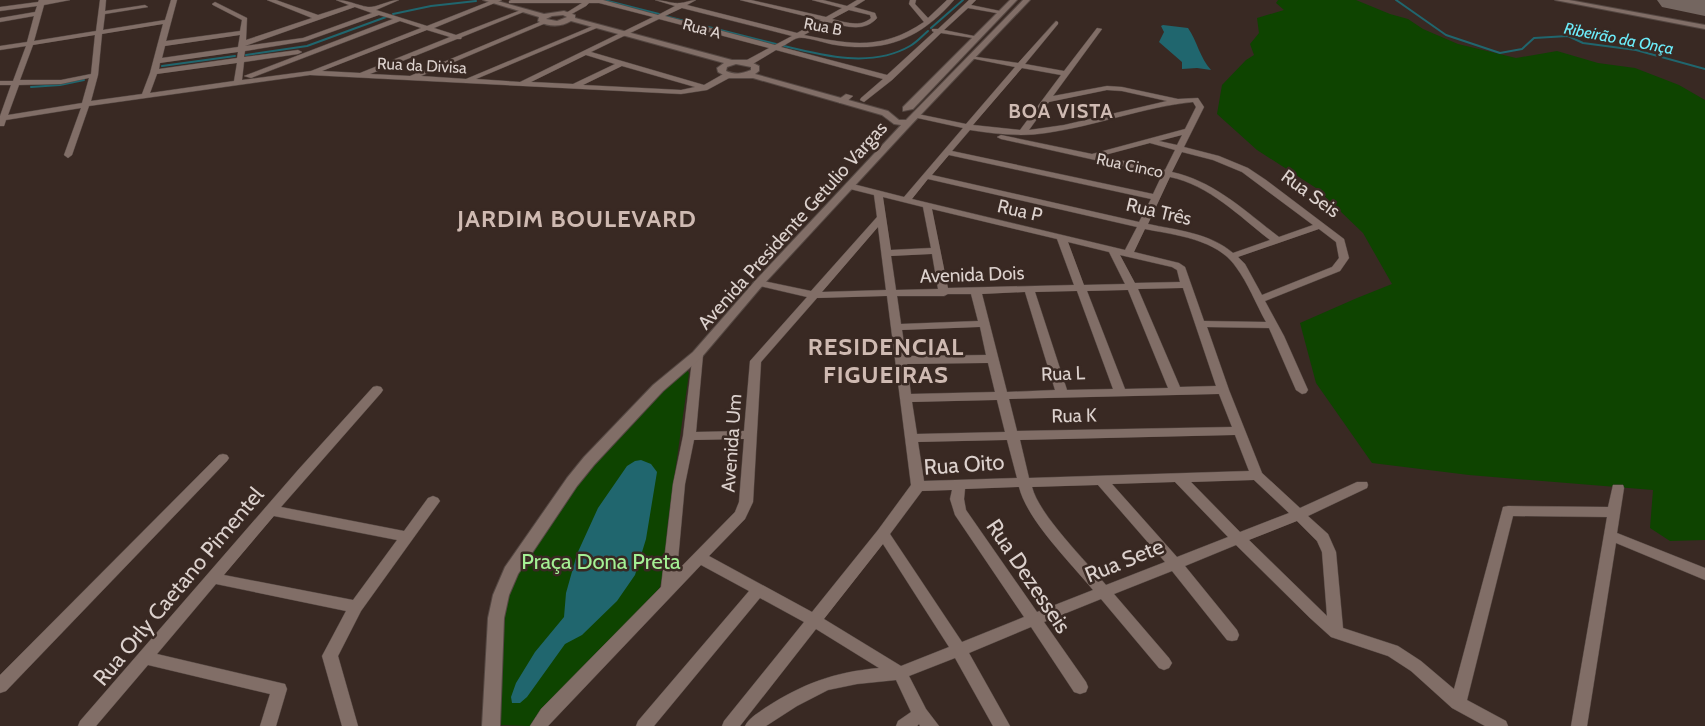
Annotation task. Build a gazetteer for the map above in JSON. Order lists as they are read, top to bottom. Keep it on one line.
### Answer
{"streets":{"street":["Rua B","Rua A","Rua da Divisa","Rua Cinco","Rua Seis","Rua P","Rua Três","Avenida Presidente Getulio Vargas","Avenida Dois","Rua L","Rua K","Avenida Um","Rua Oito","Rua Sete","Rua Dezesseis","Rua Orly Caetano Pimentel"]},"crossings":[["Rua Seis","Rua Três"],["Rua P","Avenida Presidente Getulio Vargas"],["Rua P","Avenida Dois"],["Avenida Presidente Getulio Vargas","Avenida Dois"],["Avenida Dois","Avenida Um"],["Rua Oito","Rua Dezesseis"],["Rua Sete","Rua Dezesseis"]],"districts":["BOA VISTA","JARDIM BOULEVARD","RESIDENCIAL FIGUEIRAS"],"water":["Ribeirão da Onça"],"parks":["Praça Dona Preta"]}
